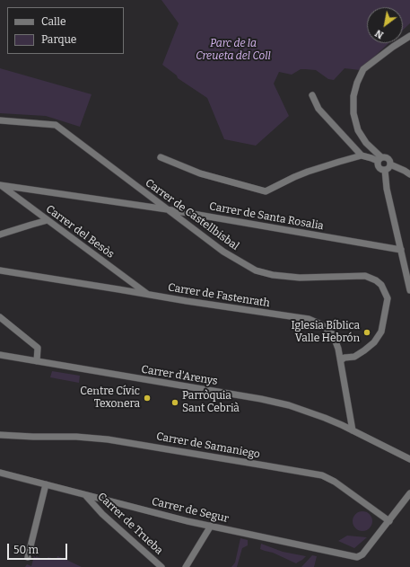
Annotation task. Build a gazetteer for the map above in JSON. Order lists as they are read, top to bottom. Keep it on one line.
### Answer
{"streets":{"street":["Carrer de Castellbisbal","Carrer de Santa Rosalia","Carrer del Besòs","Carrer de Fastenrath","Carrer d'Arenys","Carrer de Samaniego","Carrer de Segur","Carrer de Trueba"]},"crossings":[["Carrer de Castellbisbal","Carrer de Santa Rosalia"],["Carrer de Castellbisbal","Carrer de Fastenrath"],["Carrer de Santa Rosalia","Carrer del Besòs"],["Carrer del Besòs","Carrer de Fastenrath"],["Carrer de Fastenrath","Carrer d'Arenys"],["Carrer de Samaniego","Carrer de Segur"],["Carrer de Segur","Carrer de Trueba"]],"parks":["Parc de la Creueta del Coll"],"places":["Iglesia Bíblica Valle Hebrón","Centre Cívic Texonera","Parròquia Sant Cebrià"],"legend":["Calle","Parque"],"scale_bar":"50 m","north":"bottom left"}
